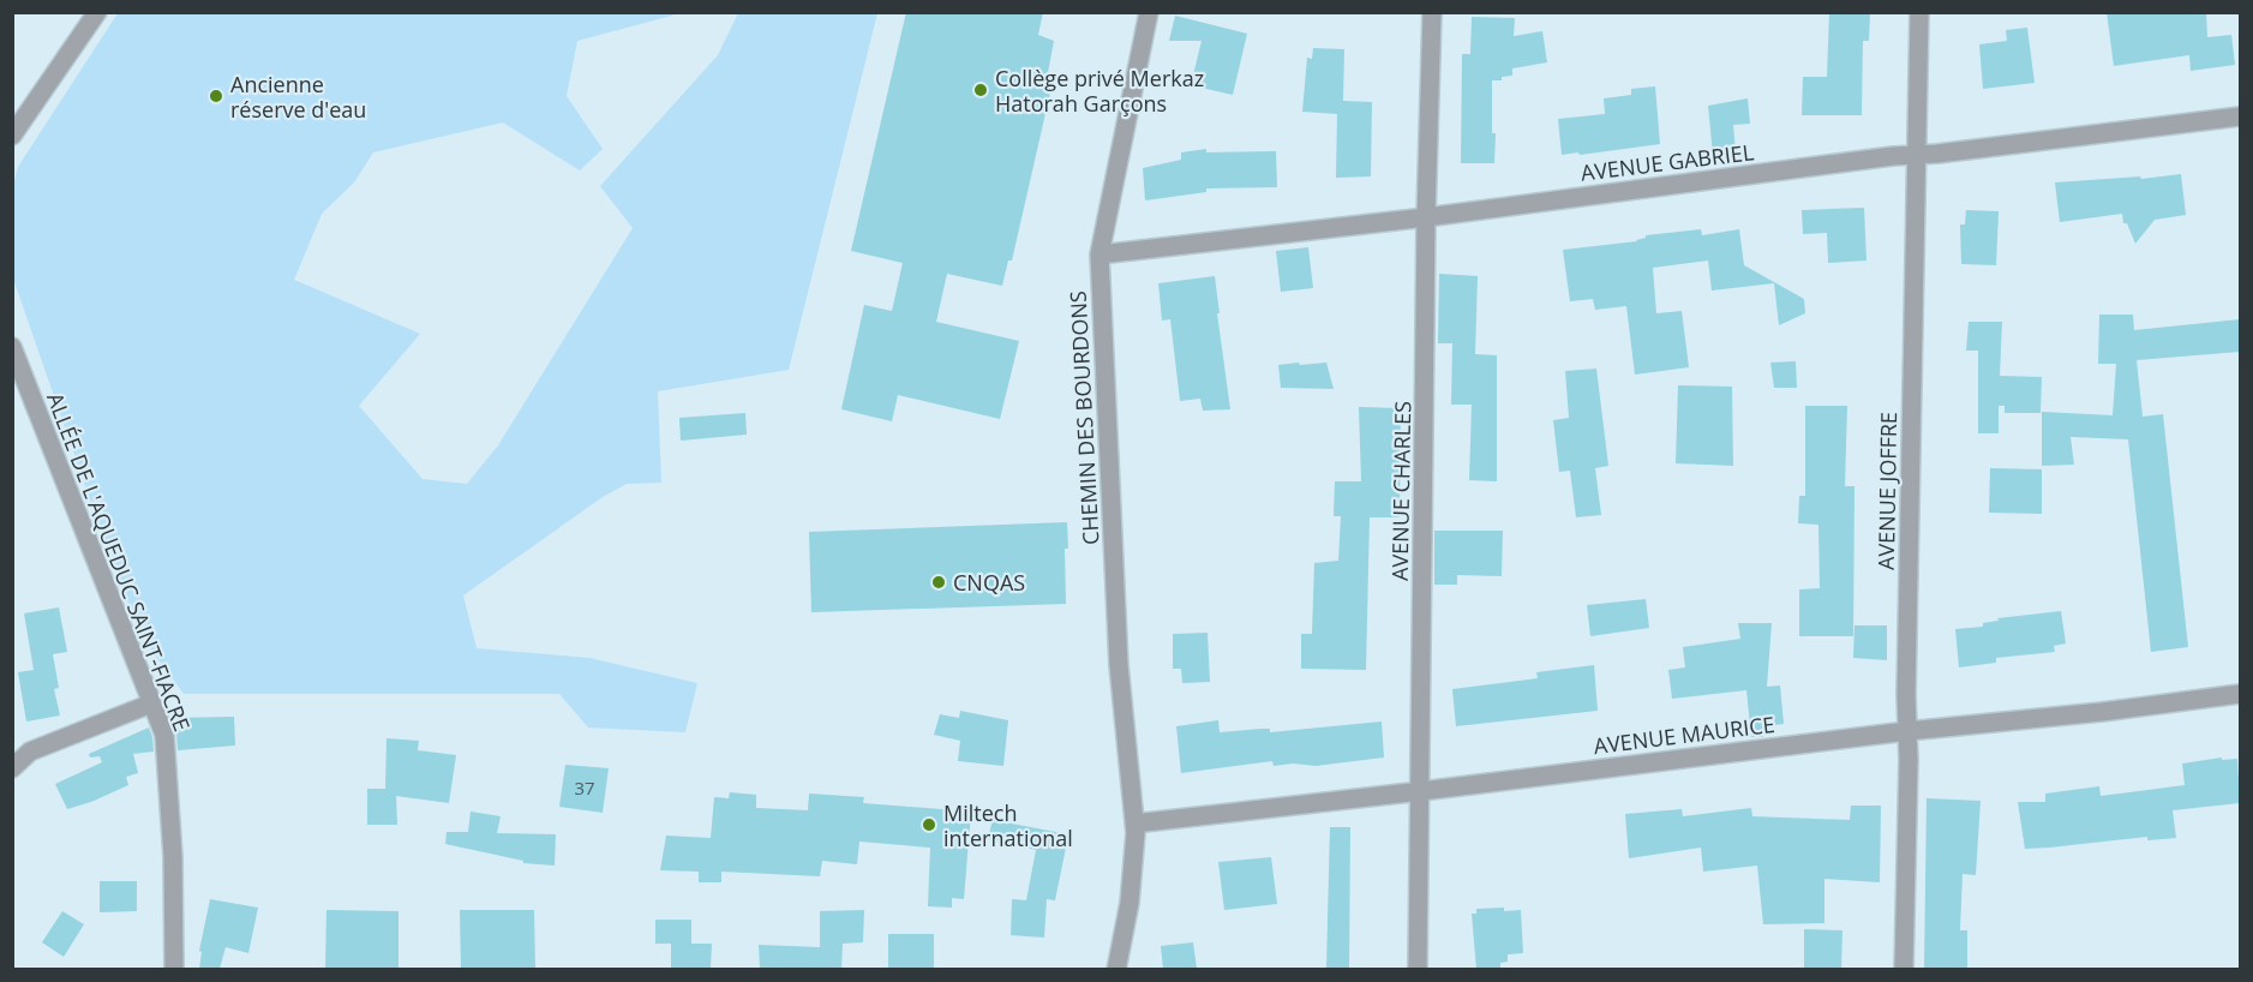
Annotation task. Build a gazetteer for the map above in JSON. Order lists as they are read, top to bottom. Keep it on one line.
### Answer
{"streets":{"street":["AVENUE GABRIEL","CHEMIN DES BOURDONS","AVENUE CHARLES","AVENUE JOFFRE","ALLÉE DE L'AQUEDUC SAINT-FIACRE","AVENUE MAURICE"]},"crossings":[["AVENUE GABRIEL","CHEMIN DES BOURDONS"],["AVENUE GABRIEL","AVENUE CHARLES"],["AVENUE GABRIEL","AVENUE JOFFRE"],["CHEMIN DES BOURDONS","AVENUE MAURICE"],["AVENUE CHARLES","AVENUE MAURICE"],["AVENUE JOFFRE","AVENUE MAURICE"]],"places":["Collège privé Merkaz Hatorah Garçons","Ancienne réserve d'eau","CNQAS","Miltech international"],"house_numbers":["37"]}
